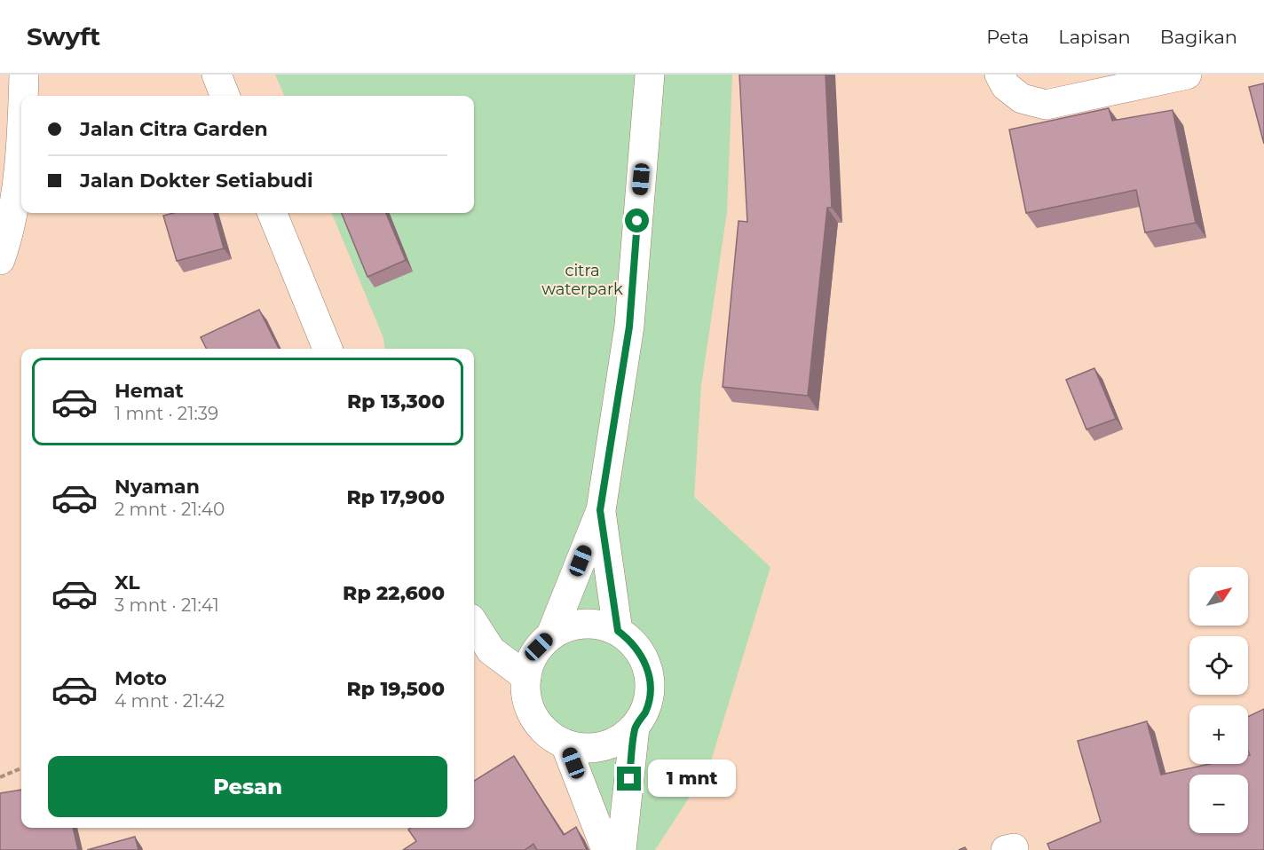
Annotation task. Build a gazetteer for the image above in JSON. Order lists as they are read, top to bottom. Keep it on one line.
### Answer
{"parks":["citra waterpark"],"north":"top right","page":{"header":"Swyft","nav":["Peta","Lapisan","Bagikan"],"banner":["Jalan Citra Garden","Jalan Dokter Setiabudi"],"list":[{"name":"Hemat","note":"1 mnt · 21:39","value":"Rp 13,300"},{"name":"Nyaman","note":"2 mnt · 21:40","value":"Rp 17,900"},{"name":"XL","note":"3 mnt · 21:41","value":"Rp 22,600"},{"name":"Moto","note":"4 mnt · 21:42","value":"Rp 19,500"}],"map_buttons":["+","−"],"buttons":"Pesan","bubble":"1 mnt"}}
